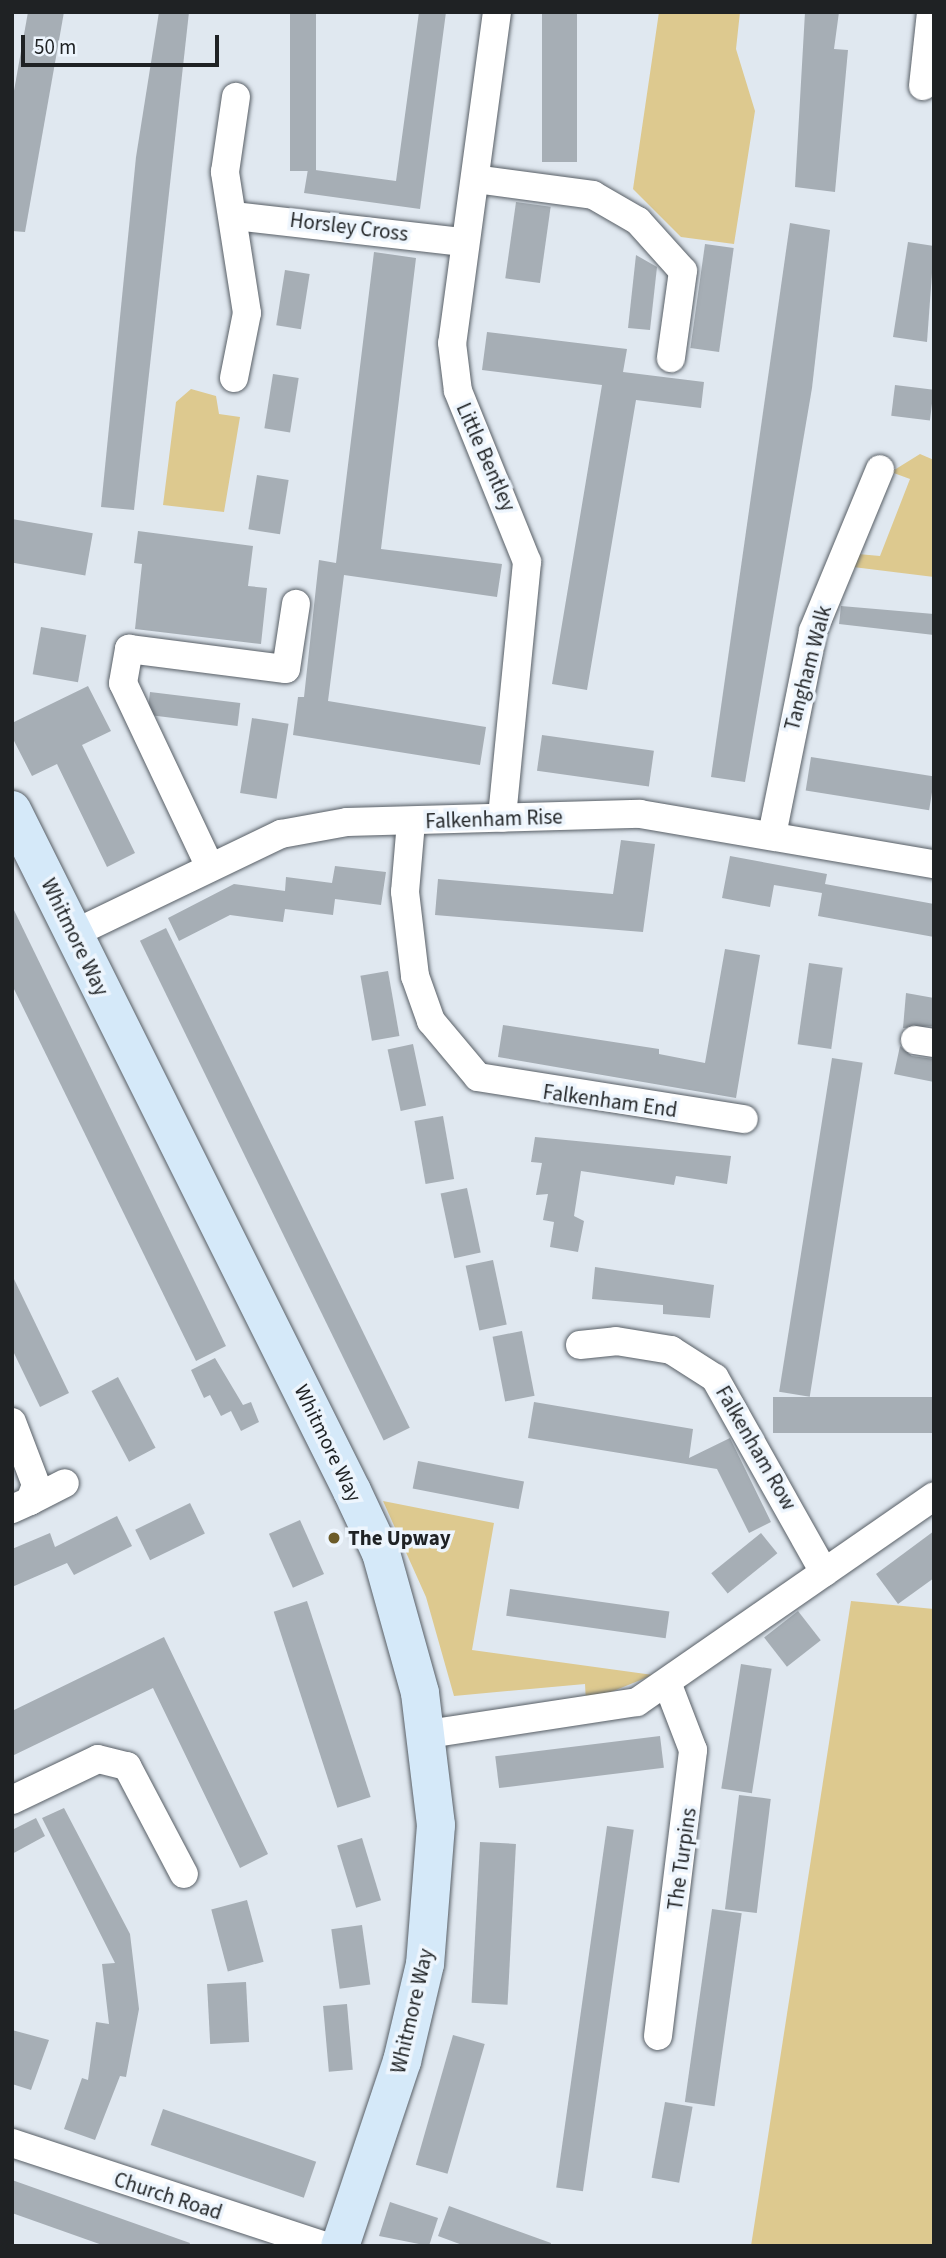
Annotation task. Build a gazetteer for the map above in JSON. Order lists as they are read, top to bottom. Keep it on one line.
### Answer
{"streets":{"street":["Horsley Cross","Little Bentley","Tangham Walk","Falkenham Rise","Whitmore Way","Falkenham End","Falkenham Row","The Turpins","Church Road"]},"crossings":[["Horsley Cross","Little Bentley"],["Little Bentley","Falkenham Rise"],["Tangham Walk","Falkenham Rise"],["Falkenham Rise","Whitmore Way"],["Falkenham Rise","Falkenham End"]],"places":["The Upway"],"scale_bar":"50 m"}
